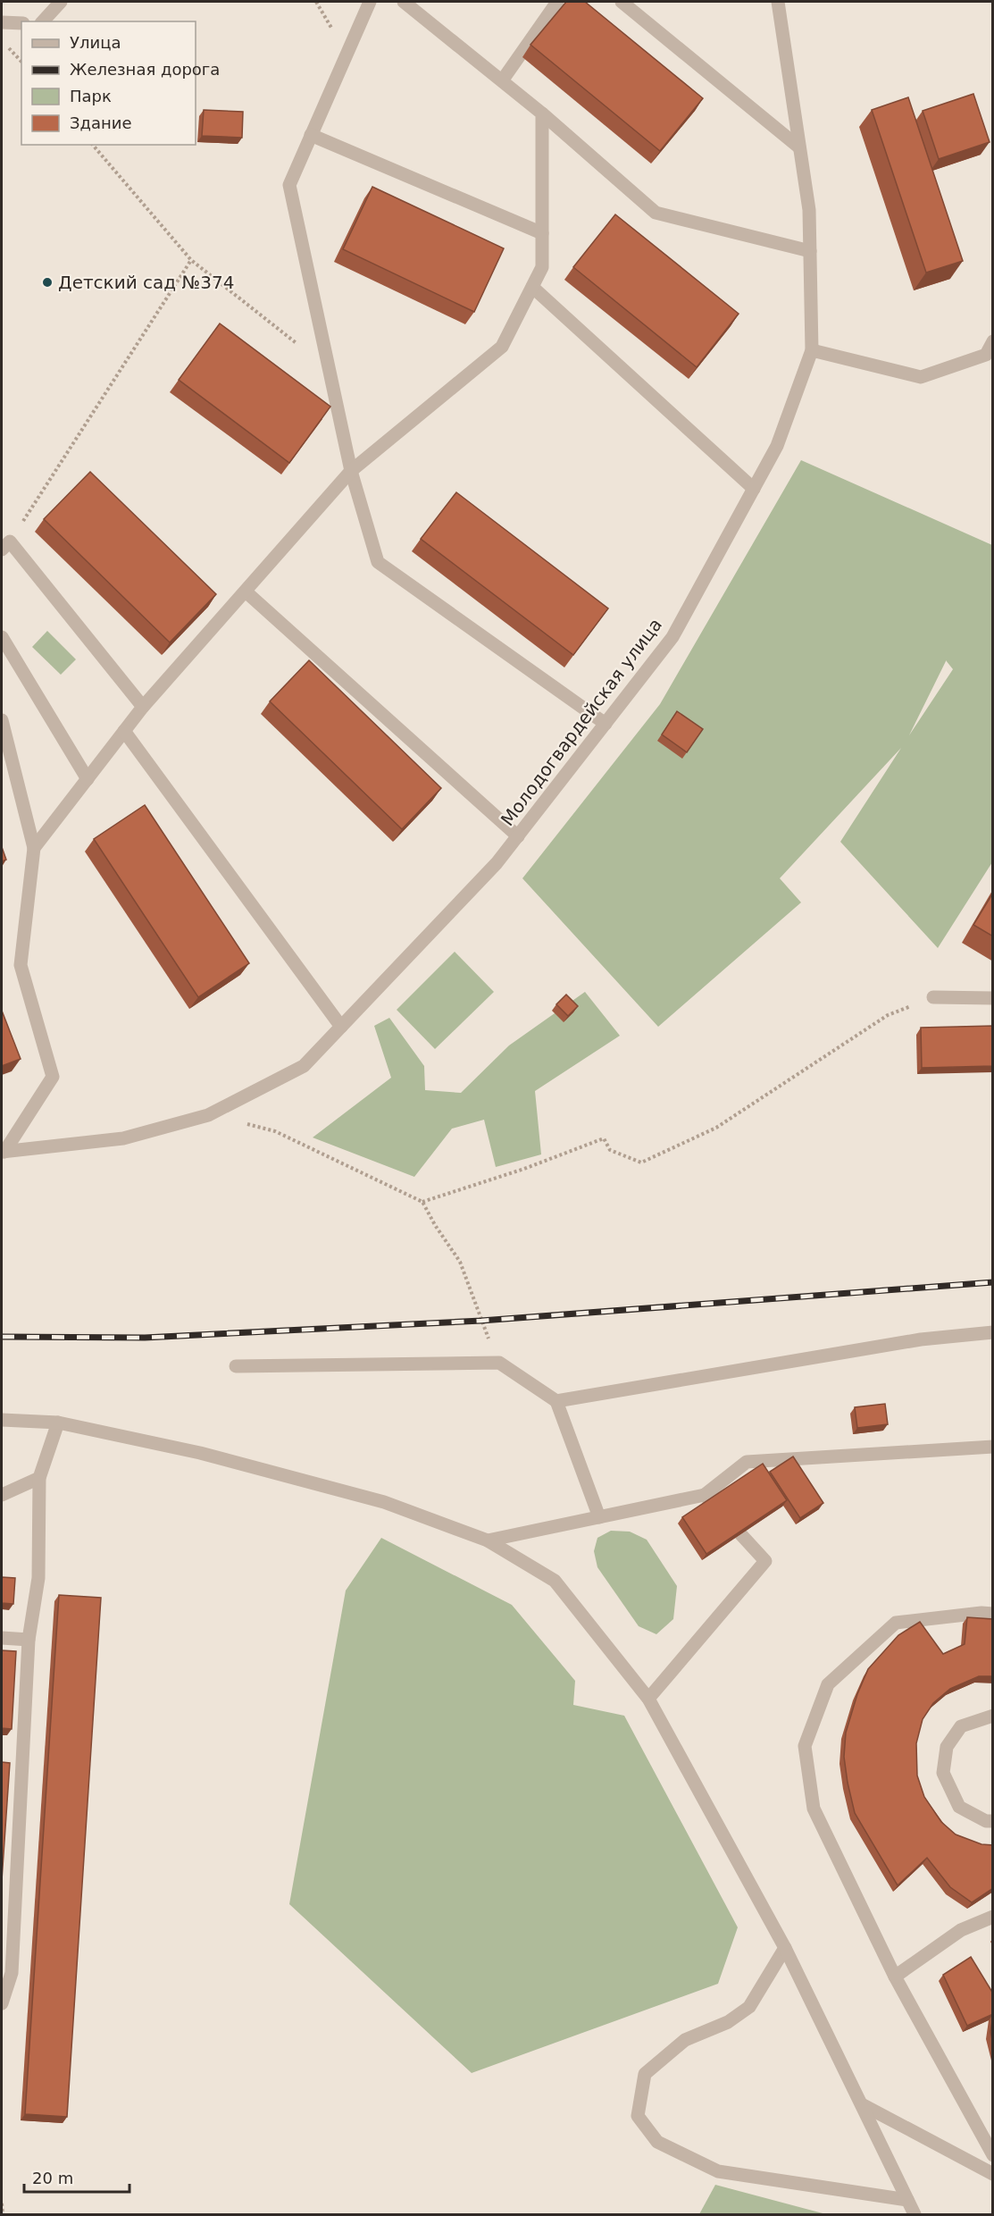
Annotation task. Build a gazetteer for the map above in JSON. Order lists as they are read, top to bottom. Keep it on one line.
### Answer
{"streets":{"street":["Молодогвардейская улица"]},"places":["Детский сад №374"],"legend":["Улица","Железная дорога","Парк","Здание"],"scale_bar":"20 m"}
